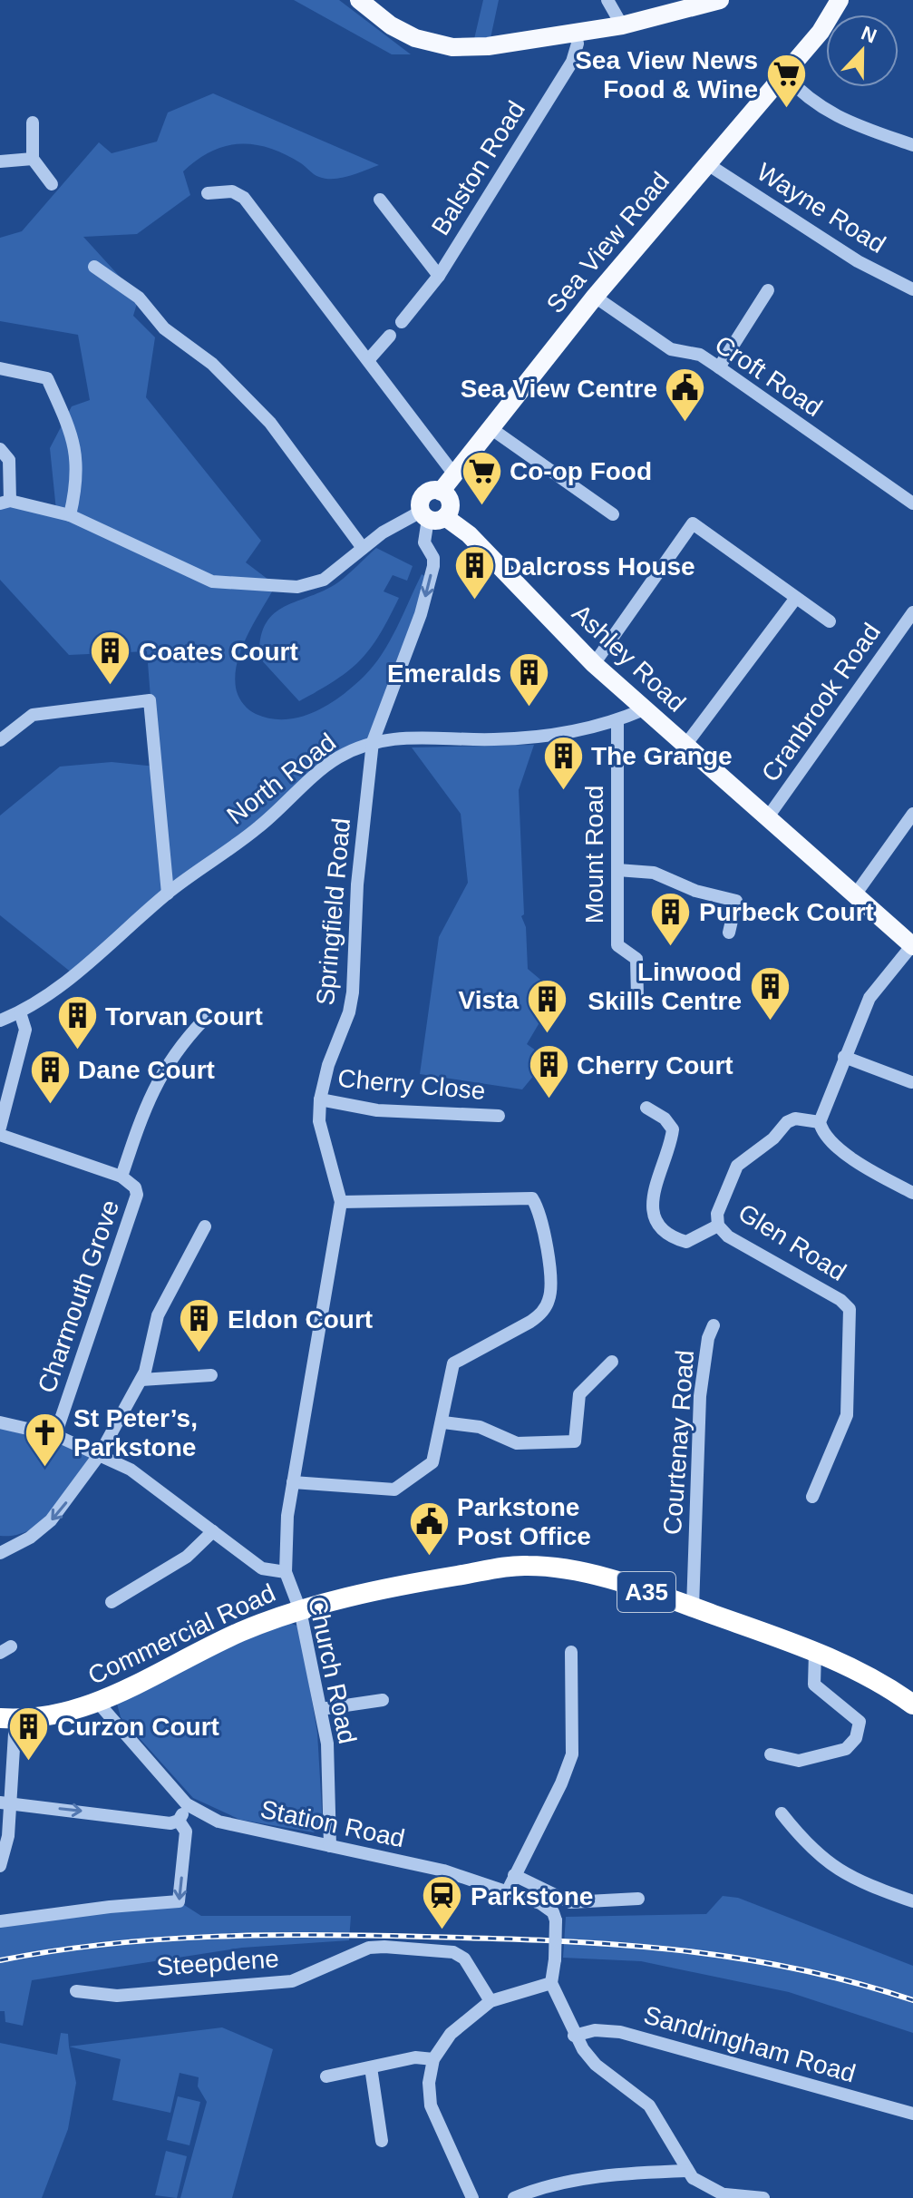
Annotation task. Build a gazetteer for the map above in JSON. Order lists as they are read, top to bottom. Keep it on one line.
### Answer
{"streets":{"highway":["A35","Commercial Road"],"main road":["Sea View Road","Ashley Road"],"street":["Balston Road","Wayne Road","Croft Road","Cranbrook Road","North Road","Mount Road","Springfield Road","Cherry Close","Glen Road","Charmouth Grove","Courtenay Road","Church Road","Station Road","Steepdene","Sandringham Road"]},"crossings":[["Wayne Road","Sea View Road"],["Sea View Road","Croft Road"],["Sea View Road","Ashley Road"],["Sea View Road","Springfield Road"],["Ashley Road","Cranbrook Road"],["Ashley Road","North Road"],["Ashley Road","Springfield Road"],["North Road","Mount Road"],["North Road","Springfield Road"],["Springfield Road","Cherry Close"],["Springfield Road","Church Road"],["Charmouth Grove","Church Road"],["Courtenay Road","A35"],["A35","Commercial Road"],["A35","Church Road"],["Commercial Road","Church Road"],["Commercial Road","Station Road"],["Church Road","Station Road"]],"places":{"supermarket":["Sea View News Food & Wine","Co-op Food"],"public building":["Sea View Centre","Parkstone Post Office"],"building":["Dalcross House","Coates Court","Emeralds","The Grange","Purbeck Court","Linwood Skills Centre","Vista","Torvan Court","Cherry Court","Dane Court","Eldon Court","Curzon Court"],"church":["St Peter’s, Parkstone"],"station":["Parkstone"]},"north":"top"}
